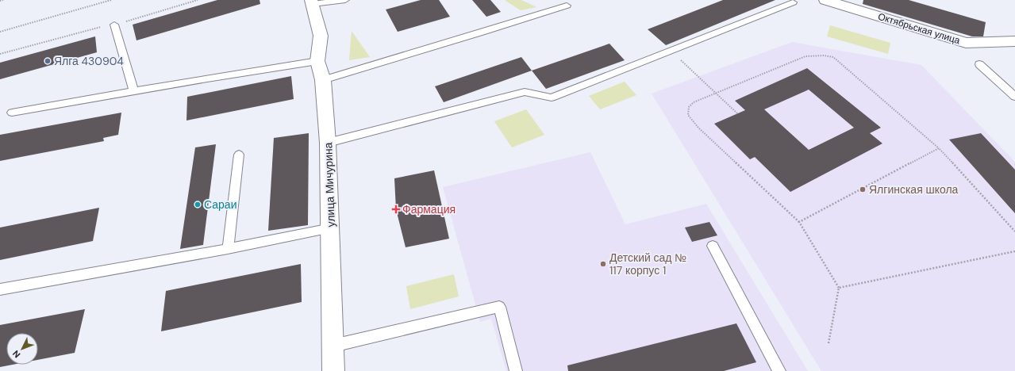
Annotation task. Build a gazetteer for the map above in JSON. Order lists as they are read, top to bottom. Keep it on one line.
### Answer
{"streets":{"street":["Октябрьская улица","улица Мичурина"]},"places":{"other":["Ялга 430904","Ялгинская школа","Сараи","Детский сад № 117 корпус 1"],"health":["Фармация"]},"north":"bottom left"}
